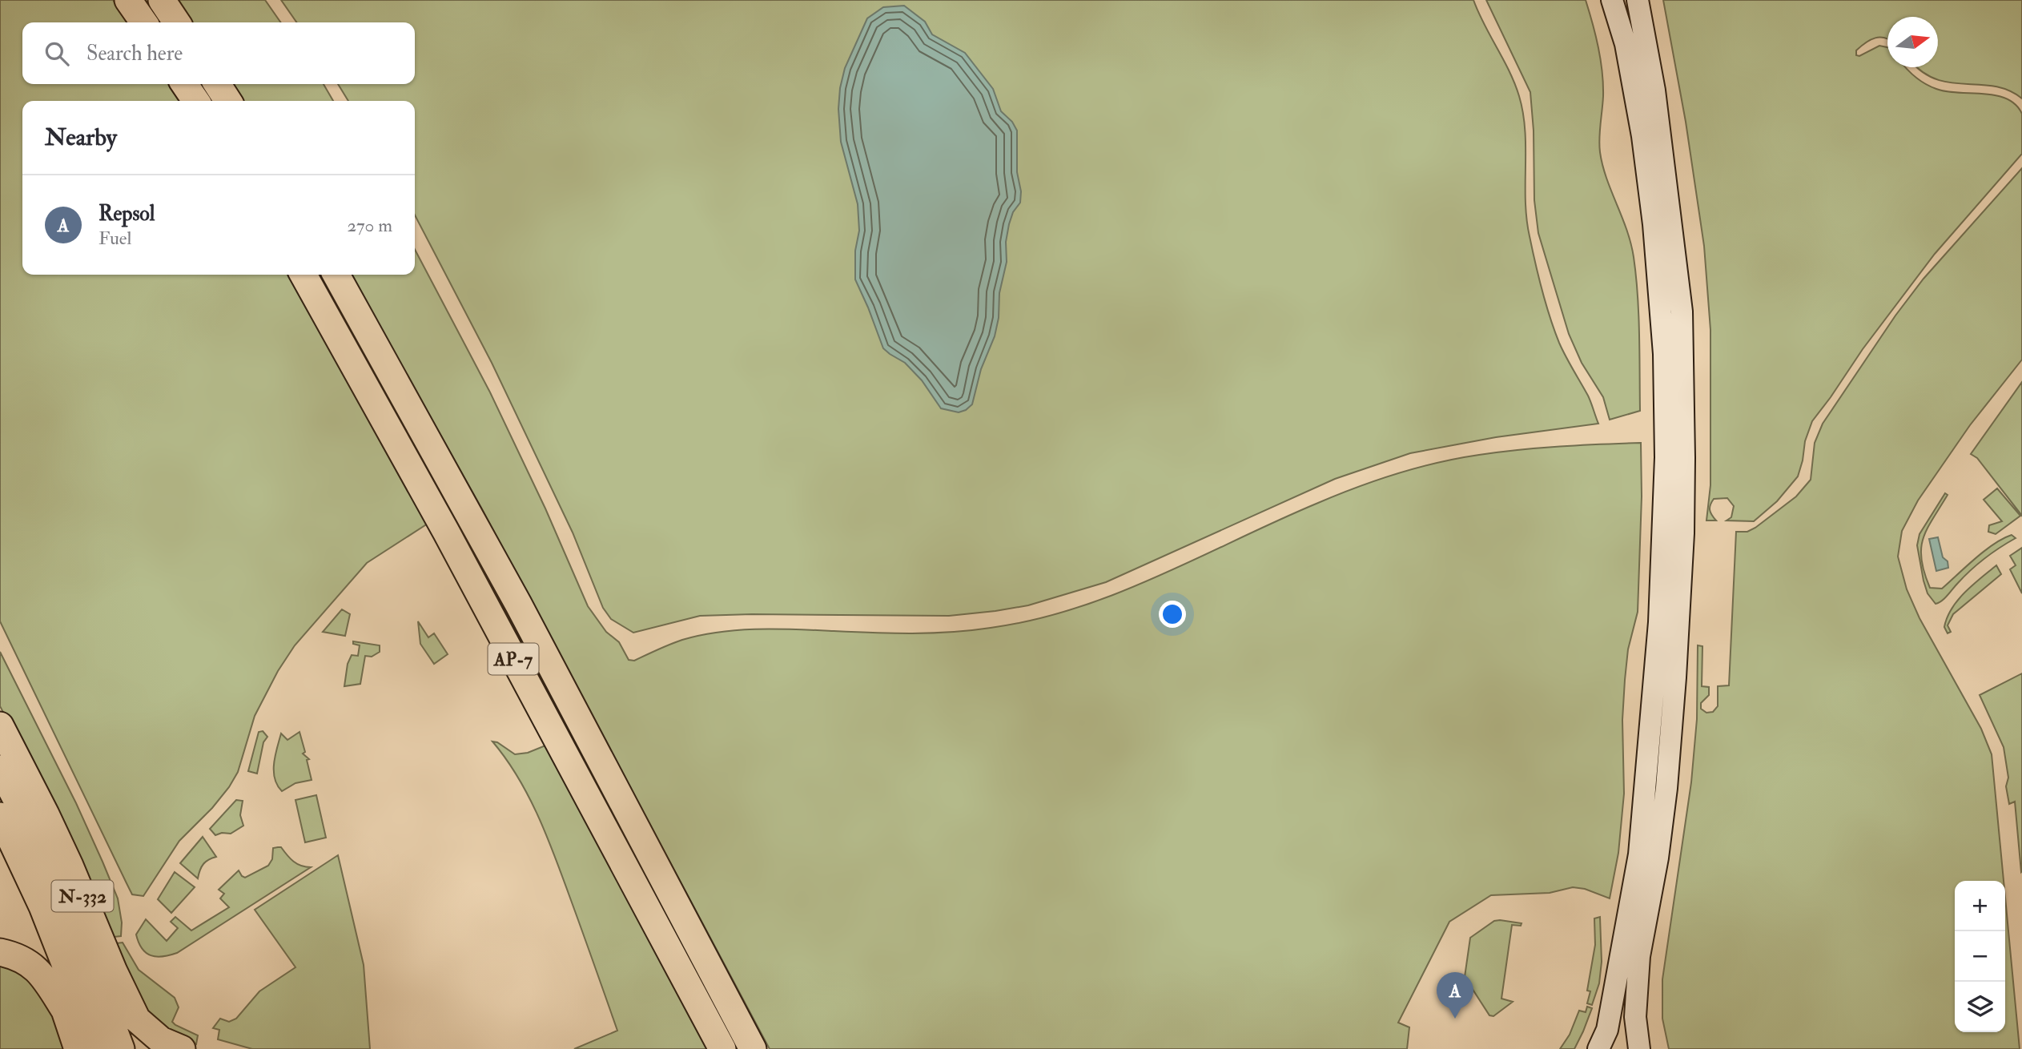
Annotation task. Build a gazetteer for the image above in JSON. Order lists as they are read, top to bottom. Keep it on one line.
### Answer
{"streets":{"highway":["AP-7","N-332"]},"north":"right","page":{"search":"Search here","heading":"Nearby","list":[{"mark":"A","name":"Repsol","note":"Fuel","value":"270 m"}],"map_buttons":["+","−"],"pins":"A"}}
